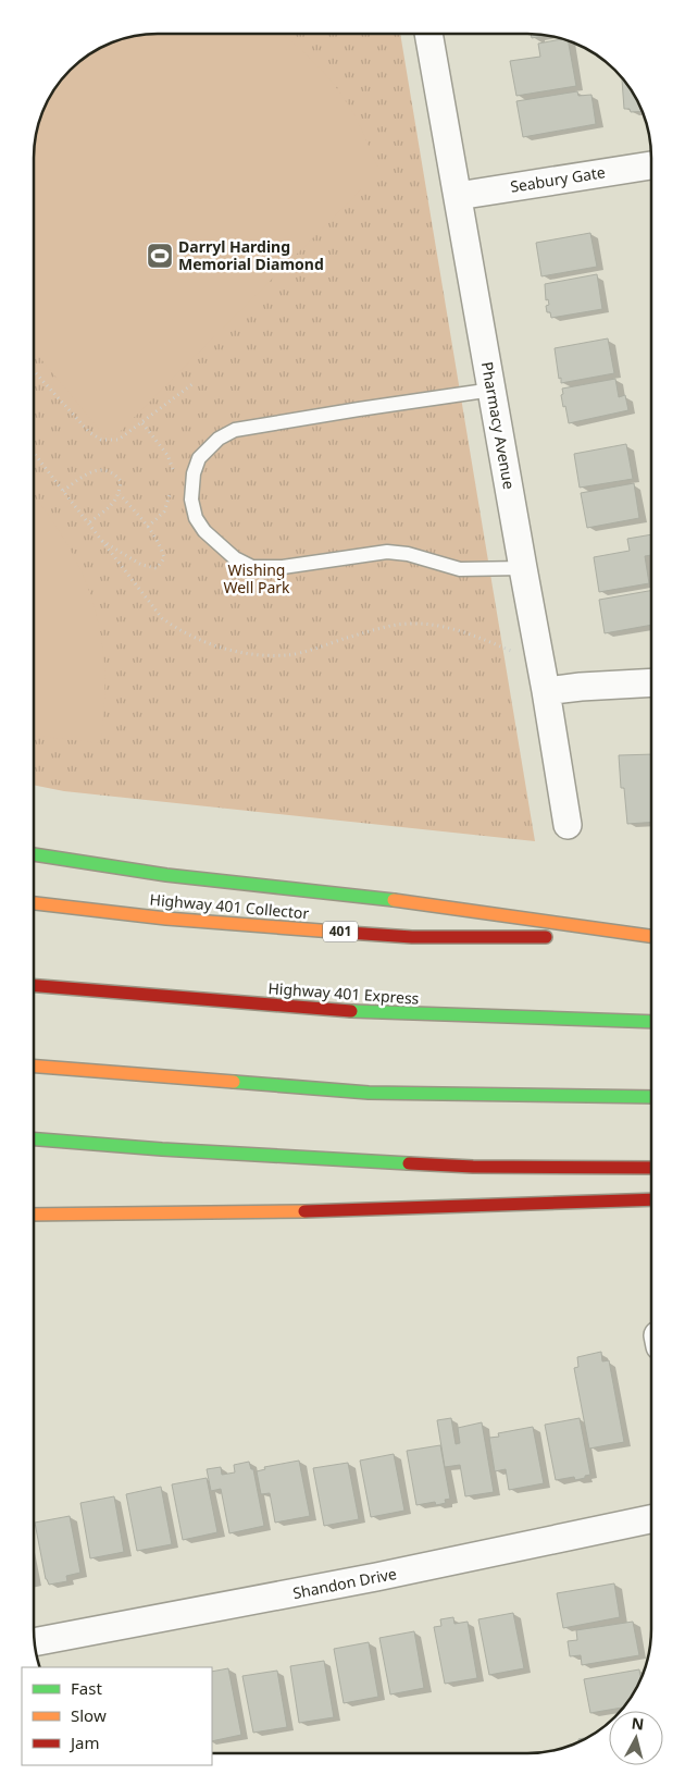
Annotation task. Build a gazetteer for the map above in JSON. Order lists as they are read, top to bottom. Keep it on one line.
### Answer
{"streets":{"highway":["Highway 401 Collector","401","Highway 401 Express"],"street":["Seabury Gate","Pharmacy Avenue","Shandon Drive"]},"crossings":[["Seabury Gate","Pharmacy Avenue"]],"parks":["Wishing Well Park"],"places":{"sports":["Darryl Harding Memorial Diamond"]},"legend":["Fast","Slow","Jam"],"north":"top"}
